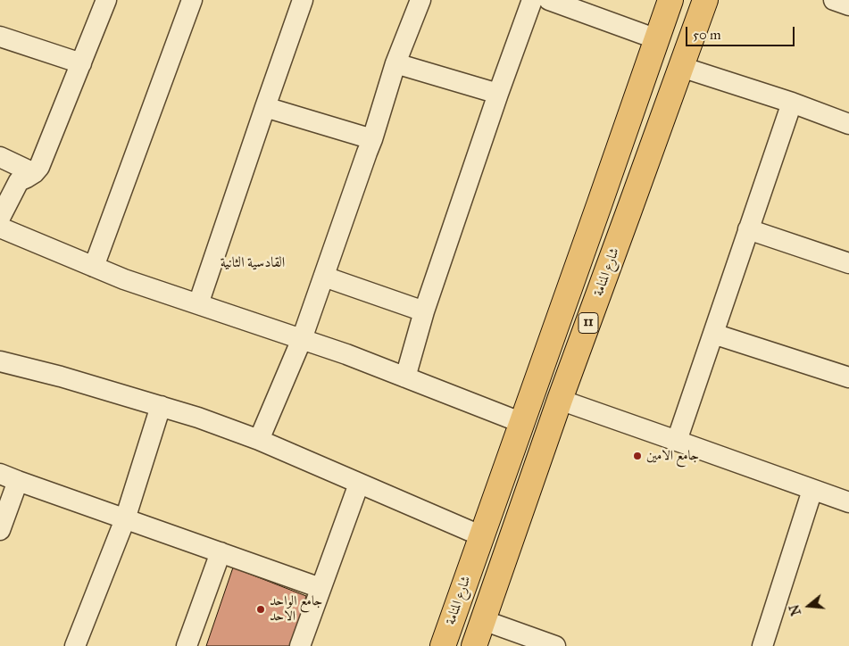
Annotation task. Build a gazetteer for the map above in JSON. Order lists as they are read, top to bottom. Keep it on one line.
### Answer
{"streets":{"highway":["شارع المنامة","11"]},"districts":["القادسية الثانية"],"places":["جامع الامين","جامع الواحد الاحد"],"scale_bar":"50 m","north":"left"}
